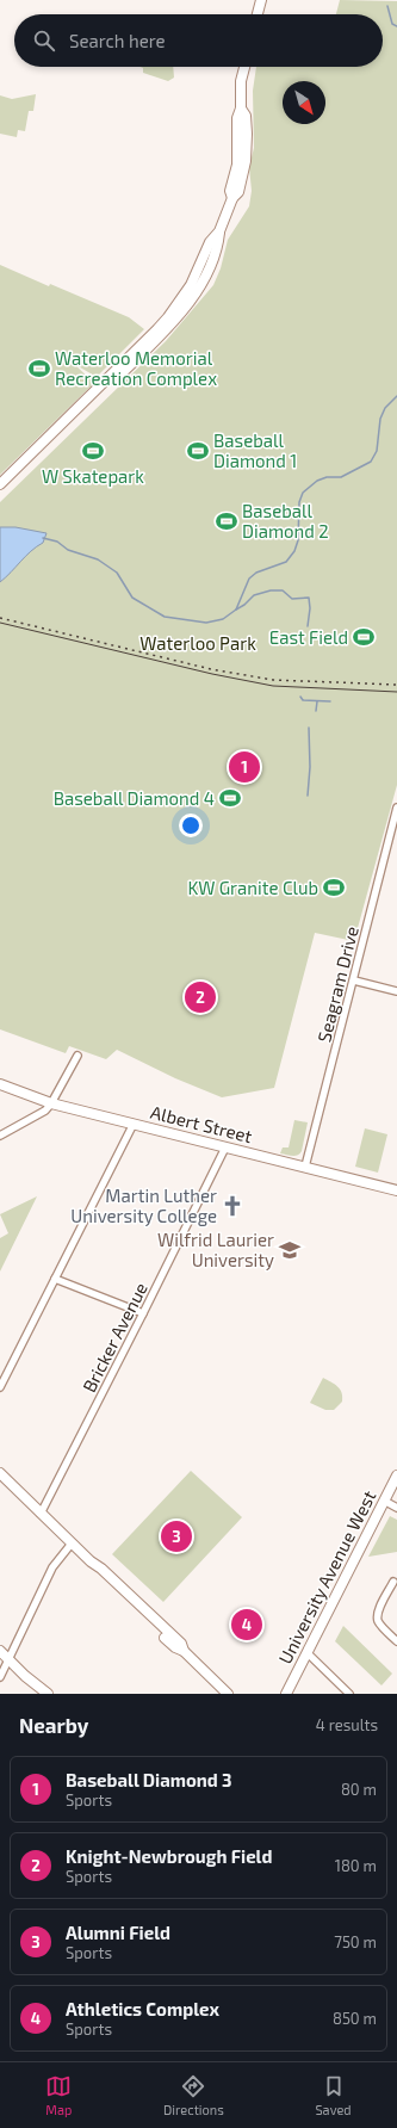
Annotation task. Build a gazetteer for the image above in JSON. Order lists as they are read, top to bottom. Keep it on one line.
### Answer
{"streets":{"street":["Seagram Drive","Albert Street","Bricker Avenue","University Avenue West"]},"crossings":[["Seagram Drive","Albert Street"],["Albert Street","Bricker Avenue"]],"parks":["Waterloo Park"],"places":{"sports":["Waterloo Memorial Recreation Complex","W Skatepark","Baseball Diamond 1","Baseball Diamond 2","East Field","Baseball Diamond 4","KW Granite Club"],"church":["Martin Luther University College"],"school or university":["Wilfrid Laurier University"]},"north":"bottom right","page":{"search":"Search here","pins":["1","2","3","4"],"heading":["Nearby","4 results"],"list":[{"mark":"1","name":"Baseball Diamond 3","note":"Sports","value":"80 m"},{"mark":"2","name":"Knight-Newbrough Field","note":"Sports","value":"180 m"},{"mark":"3","name":"Alumni Field","note":"Sports","value":"750 m"},{"mark":"4","name":"Athletics Complex","note":"Sports","value":"850 m"}],"nav":["Map","Directions","Saved"]}}
